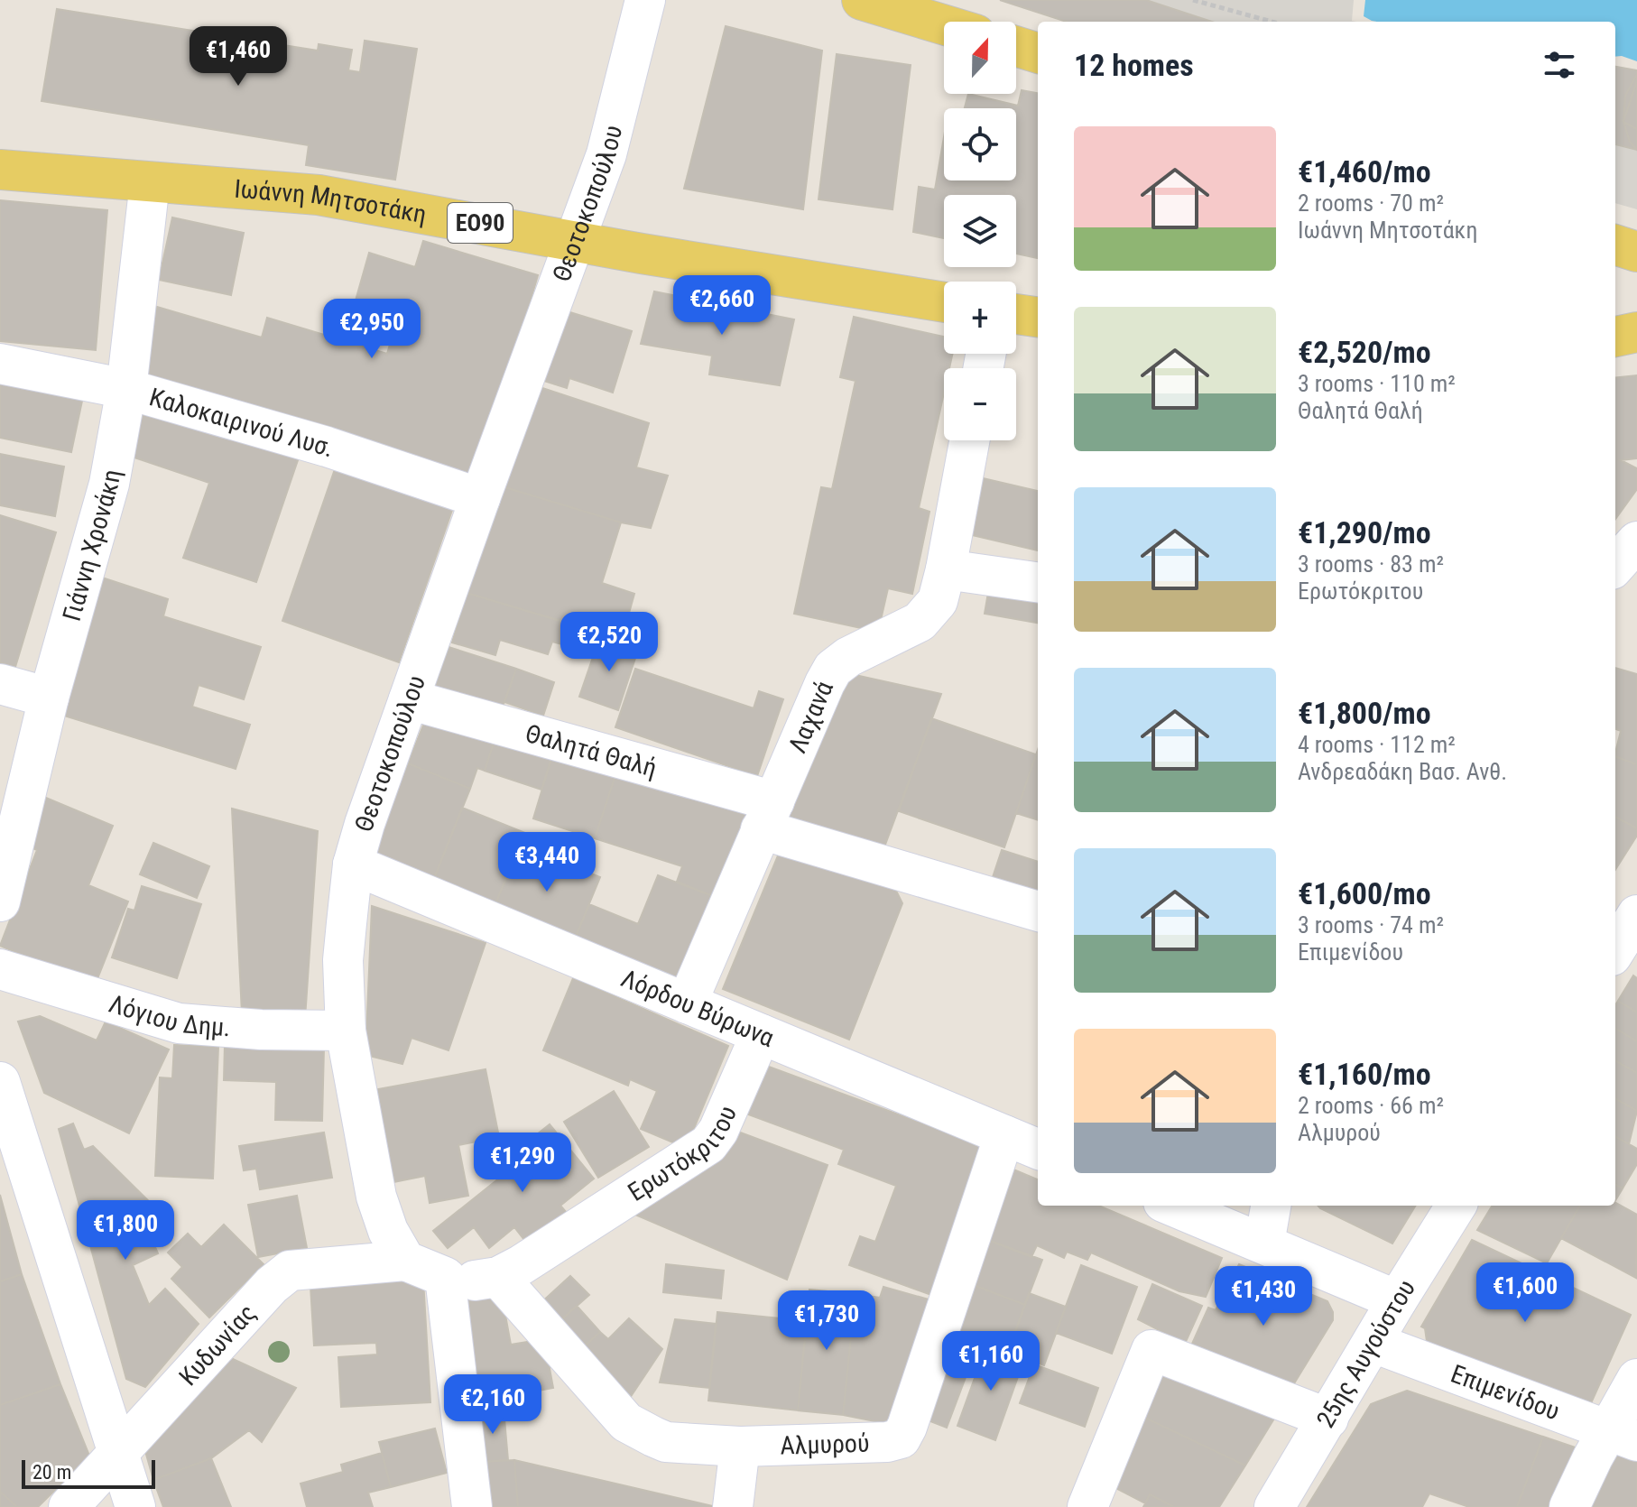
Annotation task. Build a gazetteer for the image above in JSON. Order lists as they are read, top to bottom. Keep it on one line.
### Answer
{"streets":{"main road":["Ιωάννη Μητσοτάκη","ΕΟ90"],"street":["Θεοτοκοπούλου","Καλοκαιρινού Λυσ.","Γιάννη Χρονάκη","Λαχανά","Θαλητά Θαλή","Λόρδου Βύρωνα","Λόγιου Δημ.","Ερωτόκριτου","Κυδωνίας","25ης Αυγούστου","Επιμενίδου","Αλμυρού"]},"crossings":[["Ιωάννη Μητσοτάκη","Θεοτοκοπούλου"],["Ιωάννη Μητσοτάκη","Γιάννη Χρονάκη"],["Θεοτοκοπούλου","Καλοκαιρινού Λυσ."],["Θεοτοκοπούλου","Θαλητά Θαλή"],["Θεοτοκοπούλου","Λόρδου Βύρωνα"],["Θεοτοκοπούλου","Λόγιου Δημ."],["Θεοτοκοπούλου","Κυδωνίας"],["Καλοκαιρινού Λυσ.","Γιάννη Χρονάκη"],["Λαχανά","Θαλητά Θαλή"],["Λαχανά","Λόρδου Βύρωνα"],["Λόρδου Βύρωνα","Ερωτόκριτου"],["Λόρδου Βύρωνα","Αλμυρού"],["Ερωτόκριτου","Αλμυρού"],["25ης Αυγούστου","Επιμενίδου"]],"scale_bar":"20 m","north":"top","page":{"map_buttons":["+","−"],"heading":"12 homes","price":["€1,460","€2,660","€2,950","€2,520","€3,440","€1,290","€1,800","€1,600","€1,430","€1,730","€1,160","€2,160"],"list":[{"name":"€1,460/mo","note":"2 rooms · 70 m² · Ιωάννη Μητσοτάκη"},{"name":"€2,520/mo","note":"3 rooms · 110 m² · Θαλητά Θαλή"},{"name":"€1,290/mo","note":"3 rooms · 83 m² · Ερωτόκριτου"},{"name":"€1,800/mo","note":"4 rooms · 112 m² · Ανδρεαδάκη Βασ. Ανθ."},{"name":"€1,600/mo","note":"3 rooms · 74 m² · Επιμενίδου"},{"name":"€1,160/mo","note":"2 rooms · 66 m² · Αλμυρού"}],"scale":"20 m"}}
